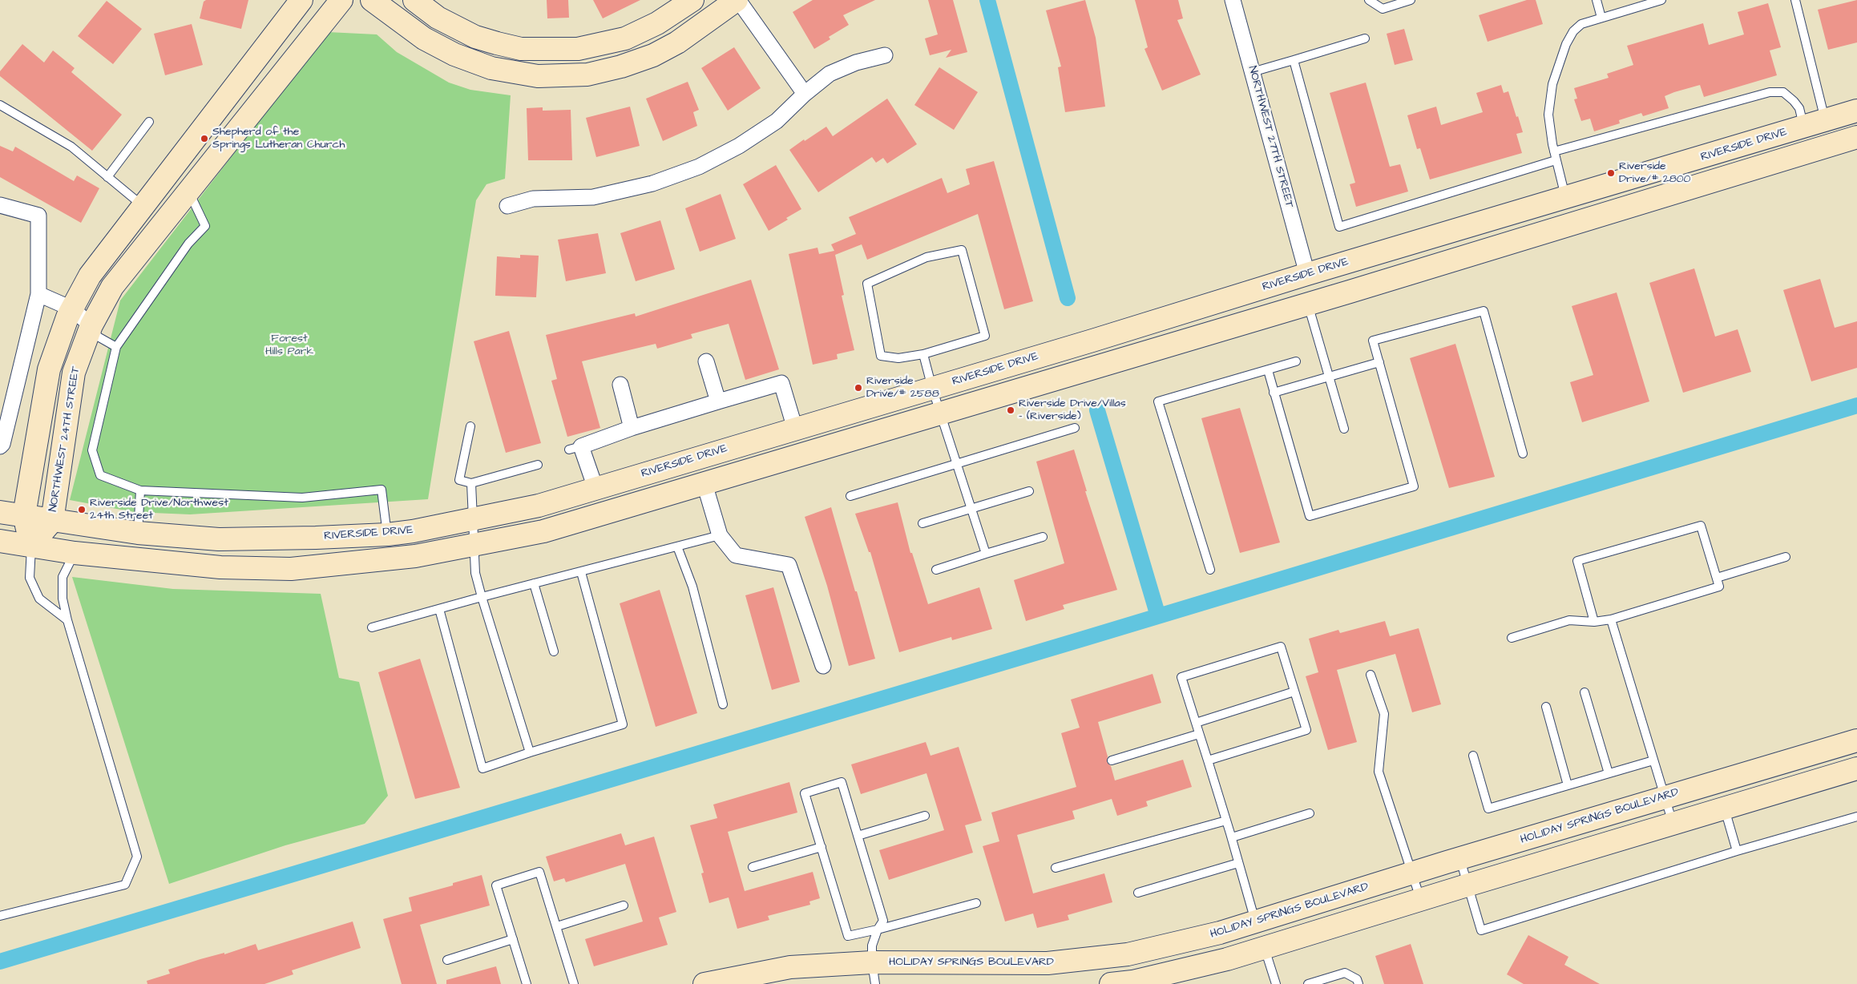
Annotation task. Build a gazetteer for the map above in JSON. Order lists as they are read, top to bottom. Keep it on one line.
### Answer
{"streets":{"street":["NORTHWEST 27TH STREET","RIVERSIDE DRIVE","NORTHWEST 24TH STREET","HOLIDAY SPRINGS BOULEVARD"]},"crossings":[["NORTHWEST 27TH STREET","RIVERSIDE DRIVE"],["RIVERSIDE DRIVE","NORTHWEST 24TH STREET"]],"parks":["Forest Hills Park"],"places":["Shepherd of the Springs Lutheran Church","Riverside Drive/# 2800","Riverside Drive/# 2588","Riverside Drive/Villas - (Riverside)","Riverside Drive/Northwest 24th Street"]}
